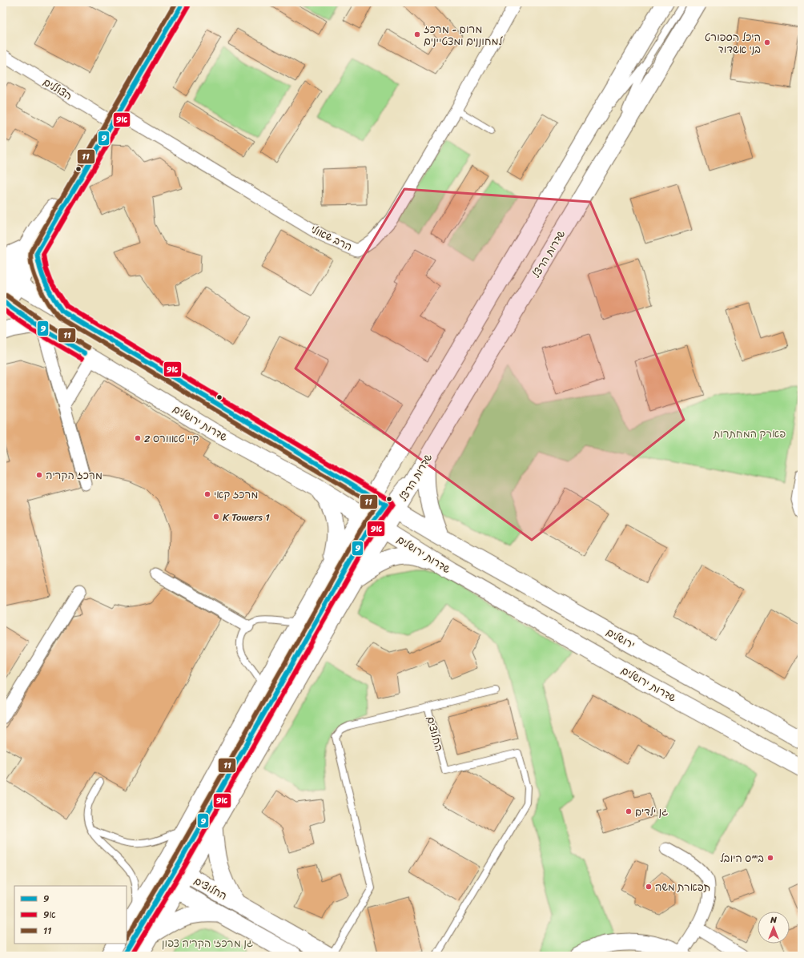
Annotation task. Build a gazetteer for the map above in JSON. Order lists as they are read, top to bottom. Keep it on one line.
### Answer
{"streets":{"main road":["שדרות הרצל","שדרות ירושלים","ירושלים","החלוצים"],"street":["הצוללים","הרב שאולי"]},"crossings":[["הצוללים","הרב שאולי"],["שדרות הרצל","שדרות ירושלים"],["שדרות הרצל","החלוצים"]],"parks":["פארק המחתרות","גן מרכזי הקריה צפון"],"places":["מרום - מרכז למחוננים ומצטיינים","היכל הספורט בני אשדוד","קיי טאוורס 2","מרכז הקריה","מרכז קאי","K Towers 1","גן ילדים","בי\"ס היובל","תפארת משה"],"lines":["transit line 9","transit line 11","transit line 9א"],"legend":["9","9א","11"],"north":"top"}
